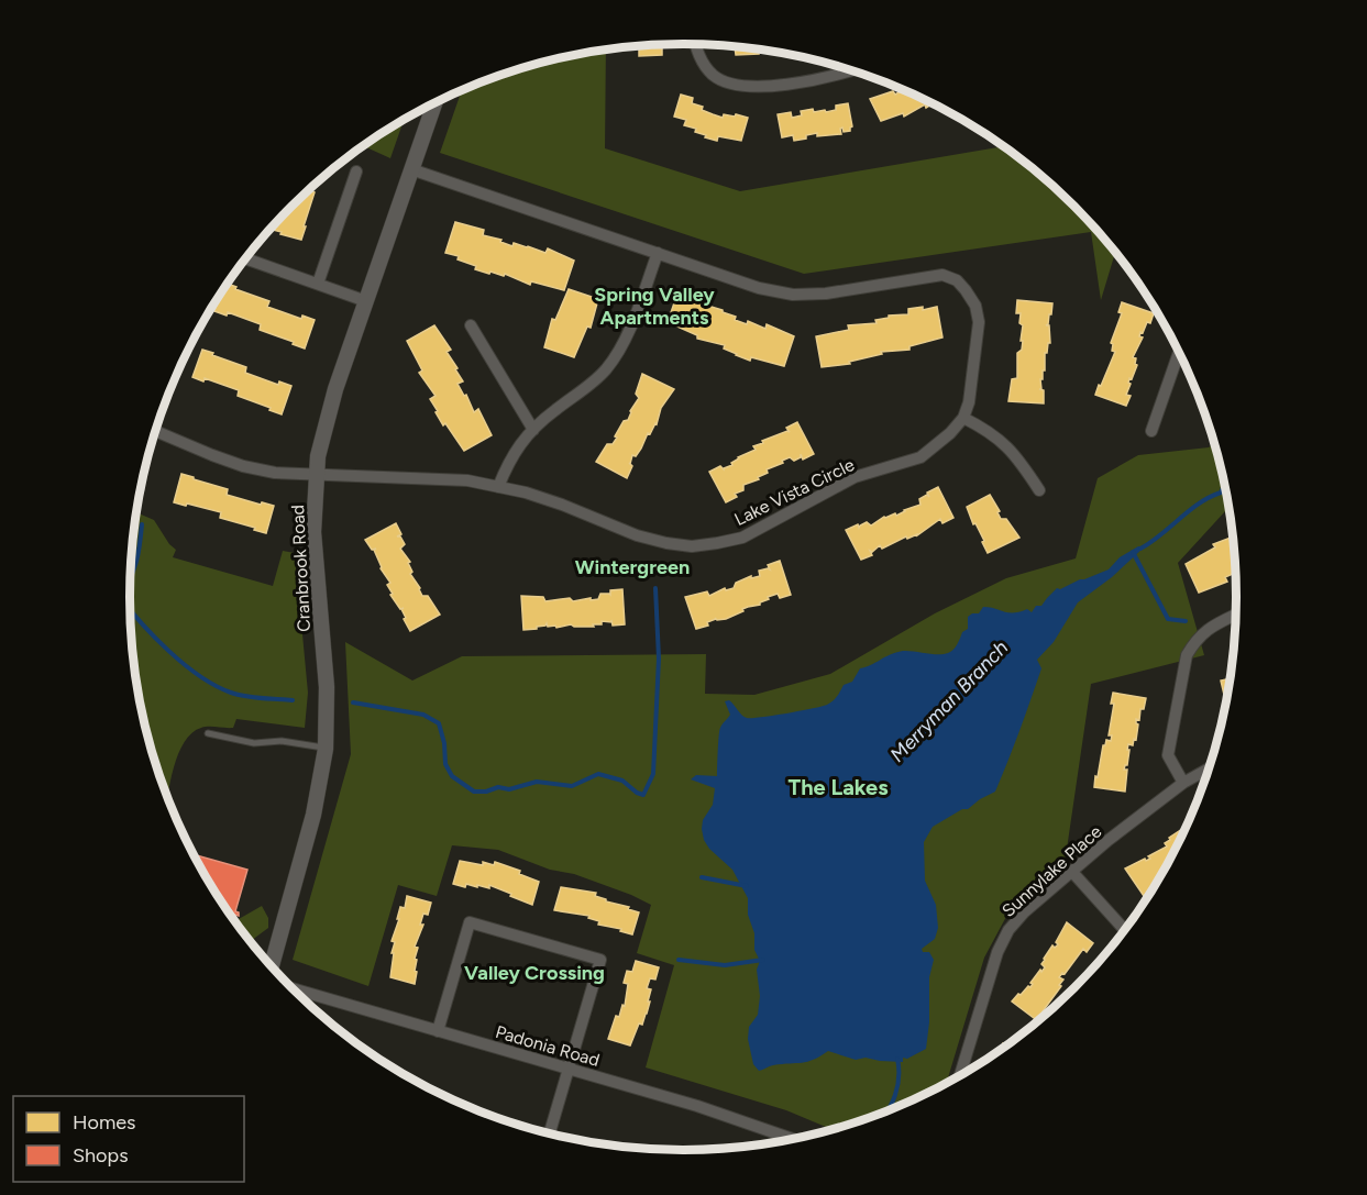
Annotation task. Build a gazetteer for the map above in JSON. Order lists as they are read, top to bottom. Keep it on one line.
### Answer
{"streets":{"street":["Lake Vista Circle","Cranbrook Road","Sunnylake Place","Padonia Road"]},"crossings":[["Lake Vista Circle","Cranbrook Road"]],"districts":["Spring Valley Apartments","Wintergreen","The Lakes","Valley Crossing"],"water":["Merryman Branch"],"legend":["Homes","Shops"]}
